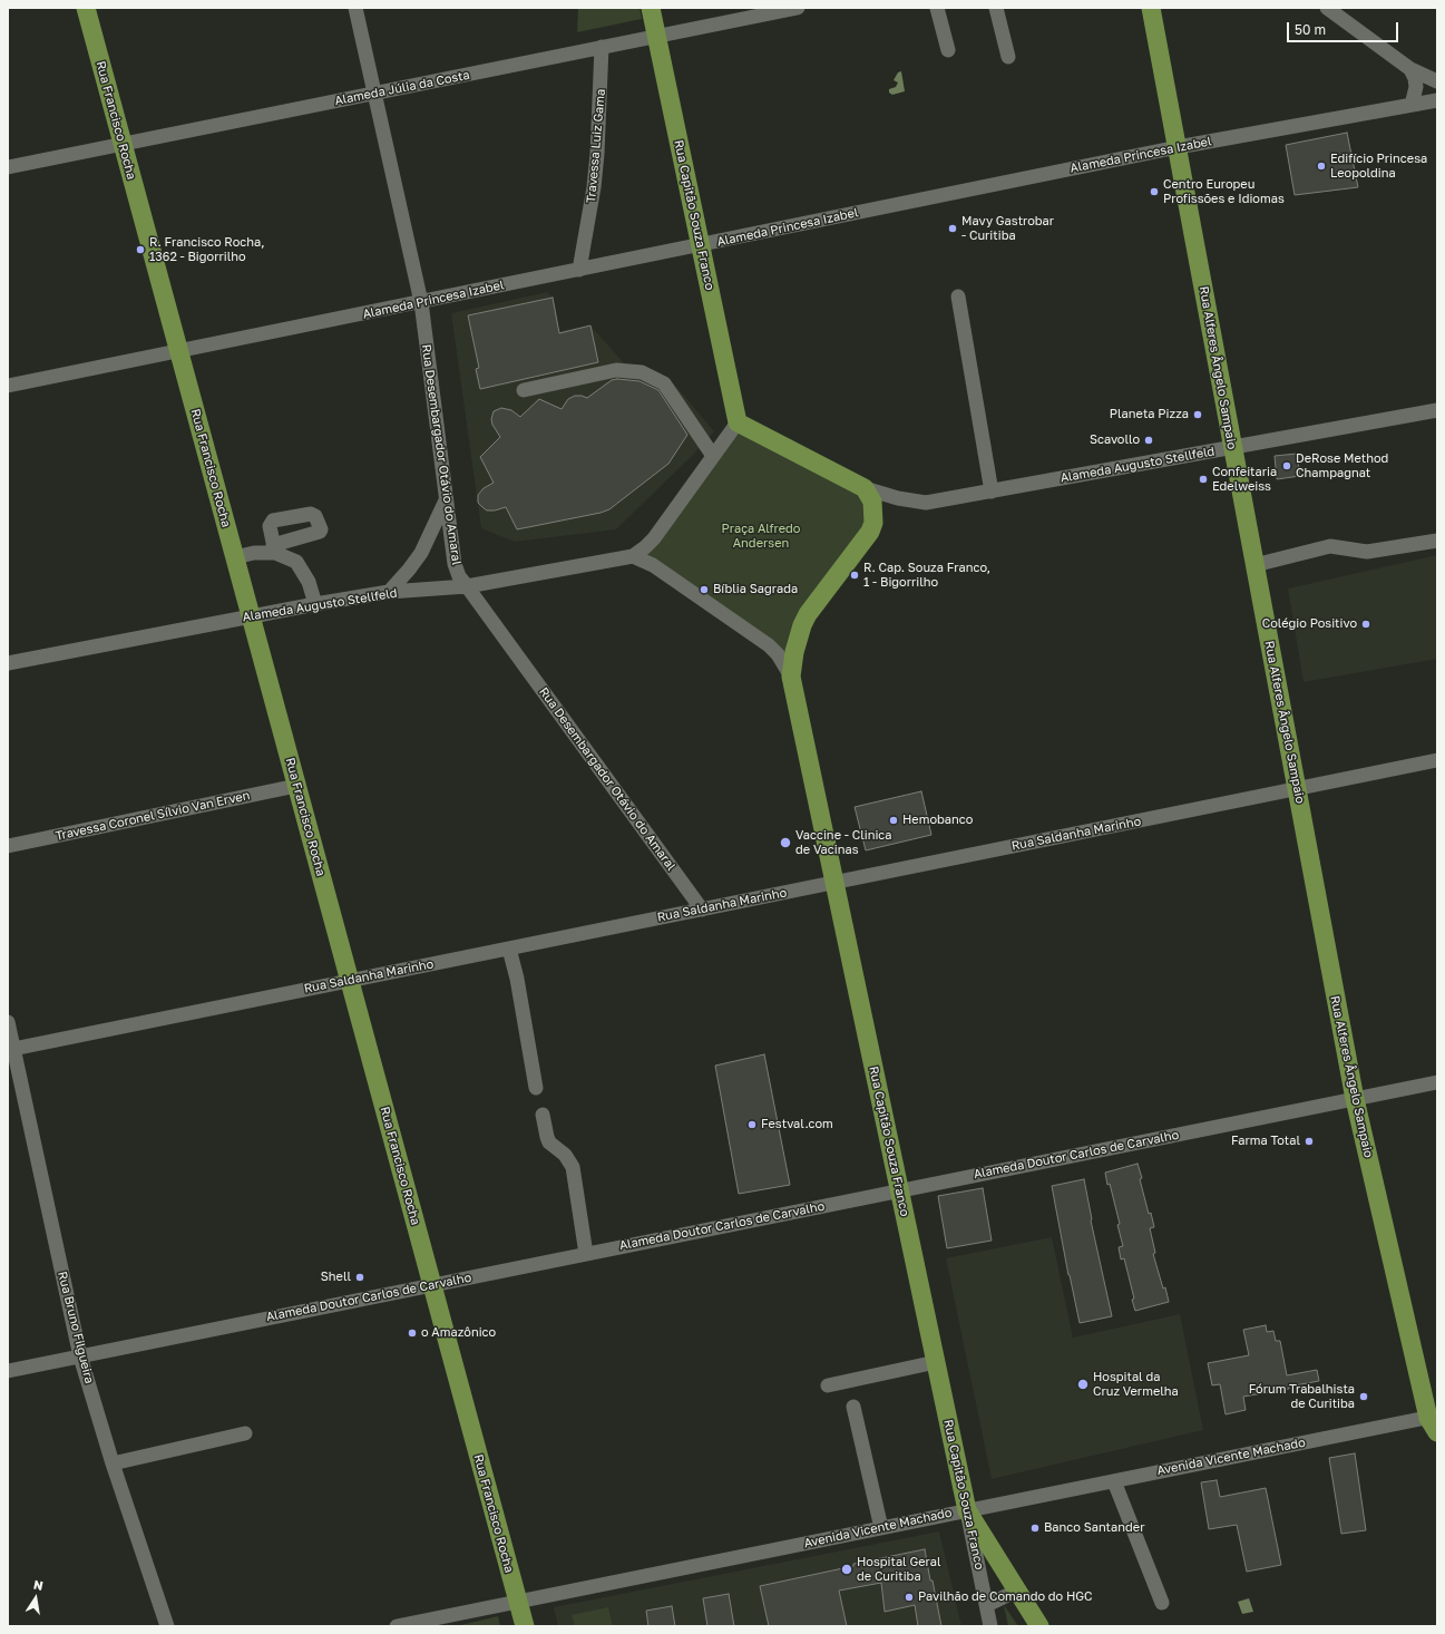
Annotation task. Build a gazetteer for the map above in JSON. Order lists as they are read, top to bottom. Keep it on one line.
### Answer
{"streets":{"main road":["Rua Francisco Rocha","Rua Capitão Souza Franco","Rua Alferes Ângelo Sampaio"],"street":["Alameda Júlia da Costa","Travessa Luiz Gama","Alameda Princesa Izabel","Rua Desembargador Otávio do Amaral","Alameda Augusto Stellfeld","Travessa Coronel Sílvio Van Erven","Rua Saldanha Marinho","Alameda Doutor Carlos de Carvalho","Rua Bruno Filgueira","Avenida Vicente Machado"]},"crossings":[["Alameda Júlia da Costa","Rua Francisco Rocha"],["Alameda Júlia da Costa","Travessa Luiz Gama"],["Alameda Júlia da Costa","Rua Capitão Souza Franco"],["Alameda Júlia da Costa","Rua Desembargador Otávio do Amaral"],["Rua Francisco Rocha","Alameda Princesa Izabel"],["Rua Francisco Rocha","Alameda Augusto Stellfeld"],["Rua Francisco Rocha","Travessa Coronel Sílvio Van Erven"],["Rua Francisco Rocha","Rua Saldanha Marinho"],["Rua Francisco Rocha","Alameda Doutor Carlos de Carvalho"],["Rua Francisco Rocha","Avenida Vicente Machado"],["Travessa Luiz Gama","Alameda Princesa Izabel"],["Alameda Princesa Izabel","Rua Capitão Souza Franco"],["Alameda Princesa Izabel","Rua Alferes Ângelo Sampaio"],["Alameda Princesa Izabel","Rua Desembargador Otávio do Amaral"],["Rua Capitão Souza Franco","Rua Saldanha Marinho"],["Rua Capitão Souza Franco","Alameda Doutor Carlos de Carvalho"],["Rua Capitão Souza Franco","Avenida Vicente Machado"],["Rua Alferes Ângelo Sampaio","Alameda Augusto Stellfeld"],["Rua Alferes Ângelo Sampaio","Rua Saldanha Marinho"],["Rua Alferes Ângelo Sampaio","Alameda Doutor Carlos de Carvalho"],["Rua Alferes Ângelo Sampaio","Avenida Vicente Machado"],["Rua Desembargador Otávio do Amaral","Alameda Augusto Stellfeld"],["Rua Desembargador Otávio do Amaral","Rua Saldanha Marinho"],["Rua Saldanha Marinho","Rua Bruno Filgueira"],["Alameda Doutor Carlos de Carvalho","Rua Bruno Filgueira"]],"parks":["Praça Alfredo Andersen"],"places":["Edifício Princesa Leopoldina","Centro Europeu Profissões e Idiomas","Mavy Gastrobar - Curitiba","R. Francisco Rocha, 1362 - Bigorrilho","Planeta Pizza","Scavollo","DeRose Method Champagnat","Confeitaria Edelweiss","R. Cap. Souza Franco, 1 - Bigorrilho","Bíblia Sagrada","Colégio Positivo","Hemobanco","Vaccine - Clinica de Vacinas","Festval.com","Farma Total","Shell","o Amazônico","Hospital da Cruz Vermelha","Fórum Trabalhista de Curitiba","Banco Santander","Hospital Geral de Curitiba","Pavilhão de Comando do HGC"],"scale_bar":"50 m","north":"top"}
